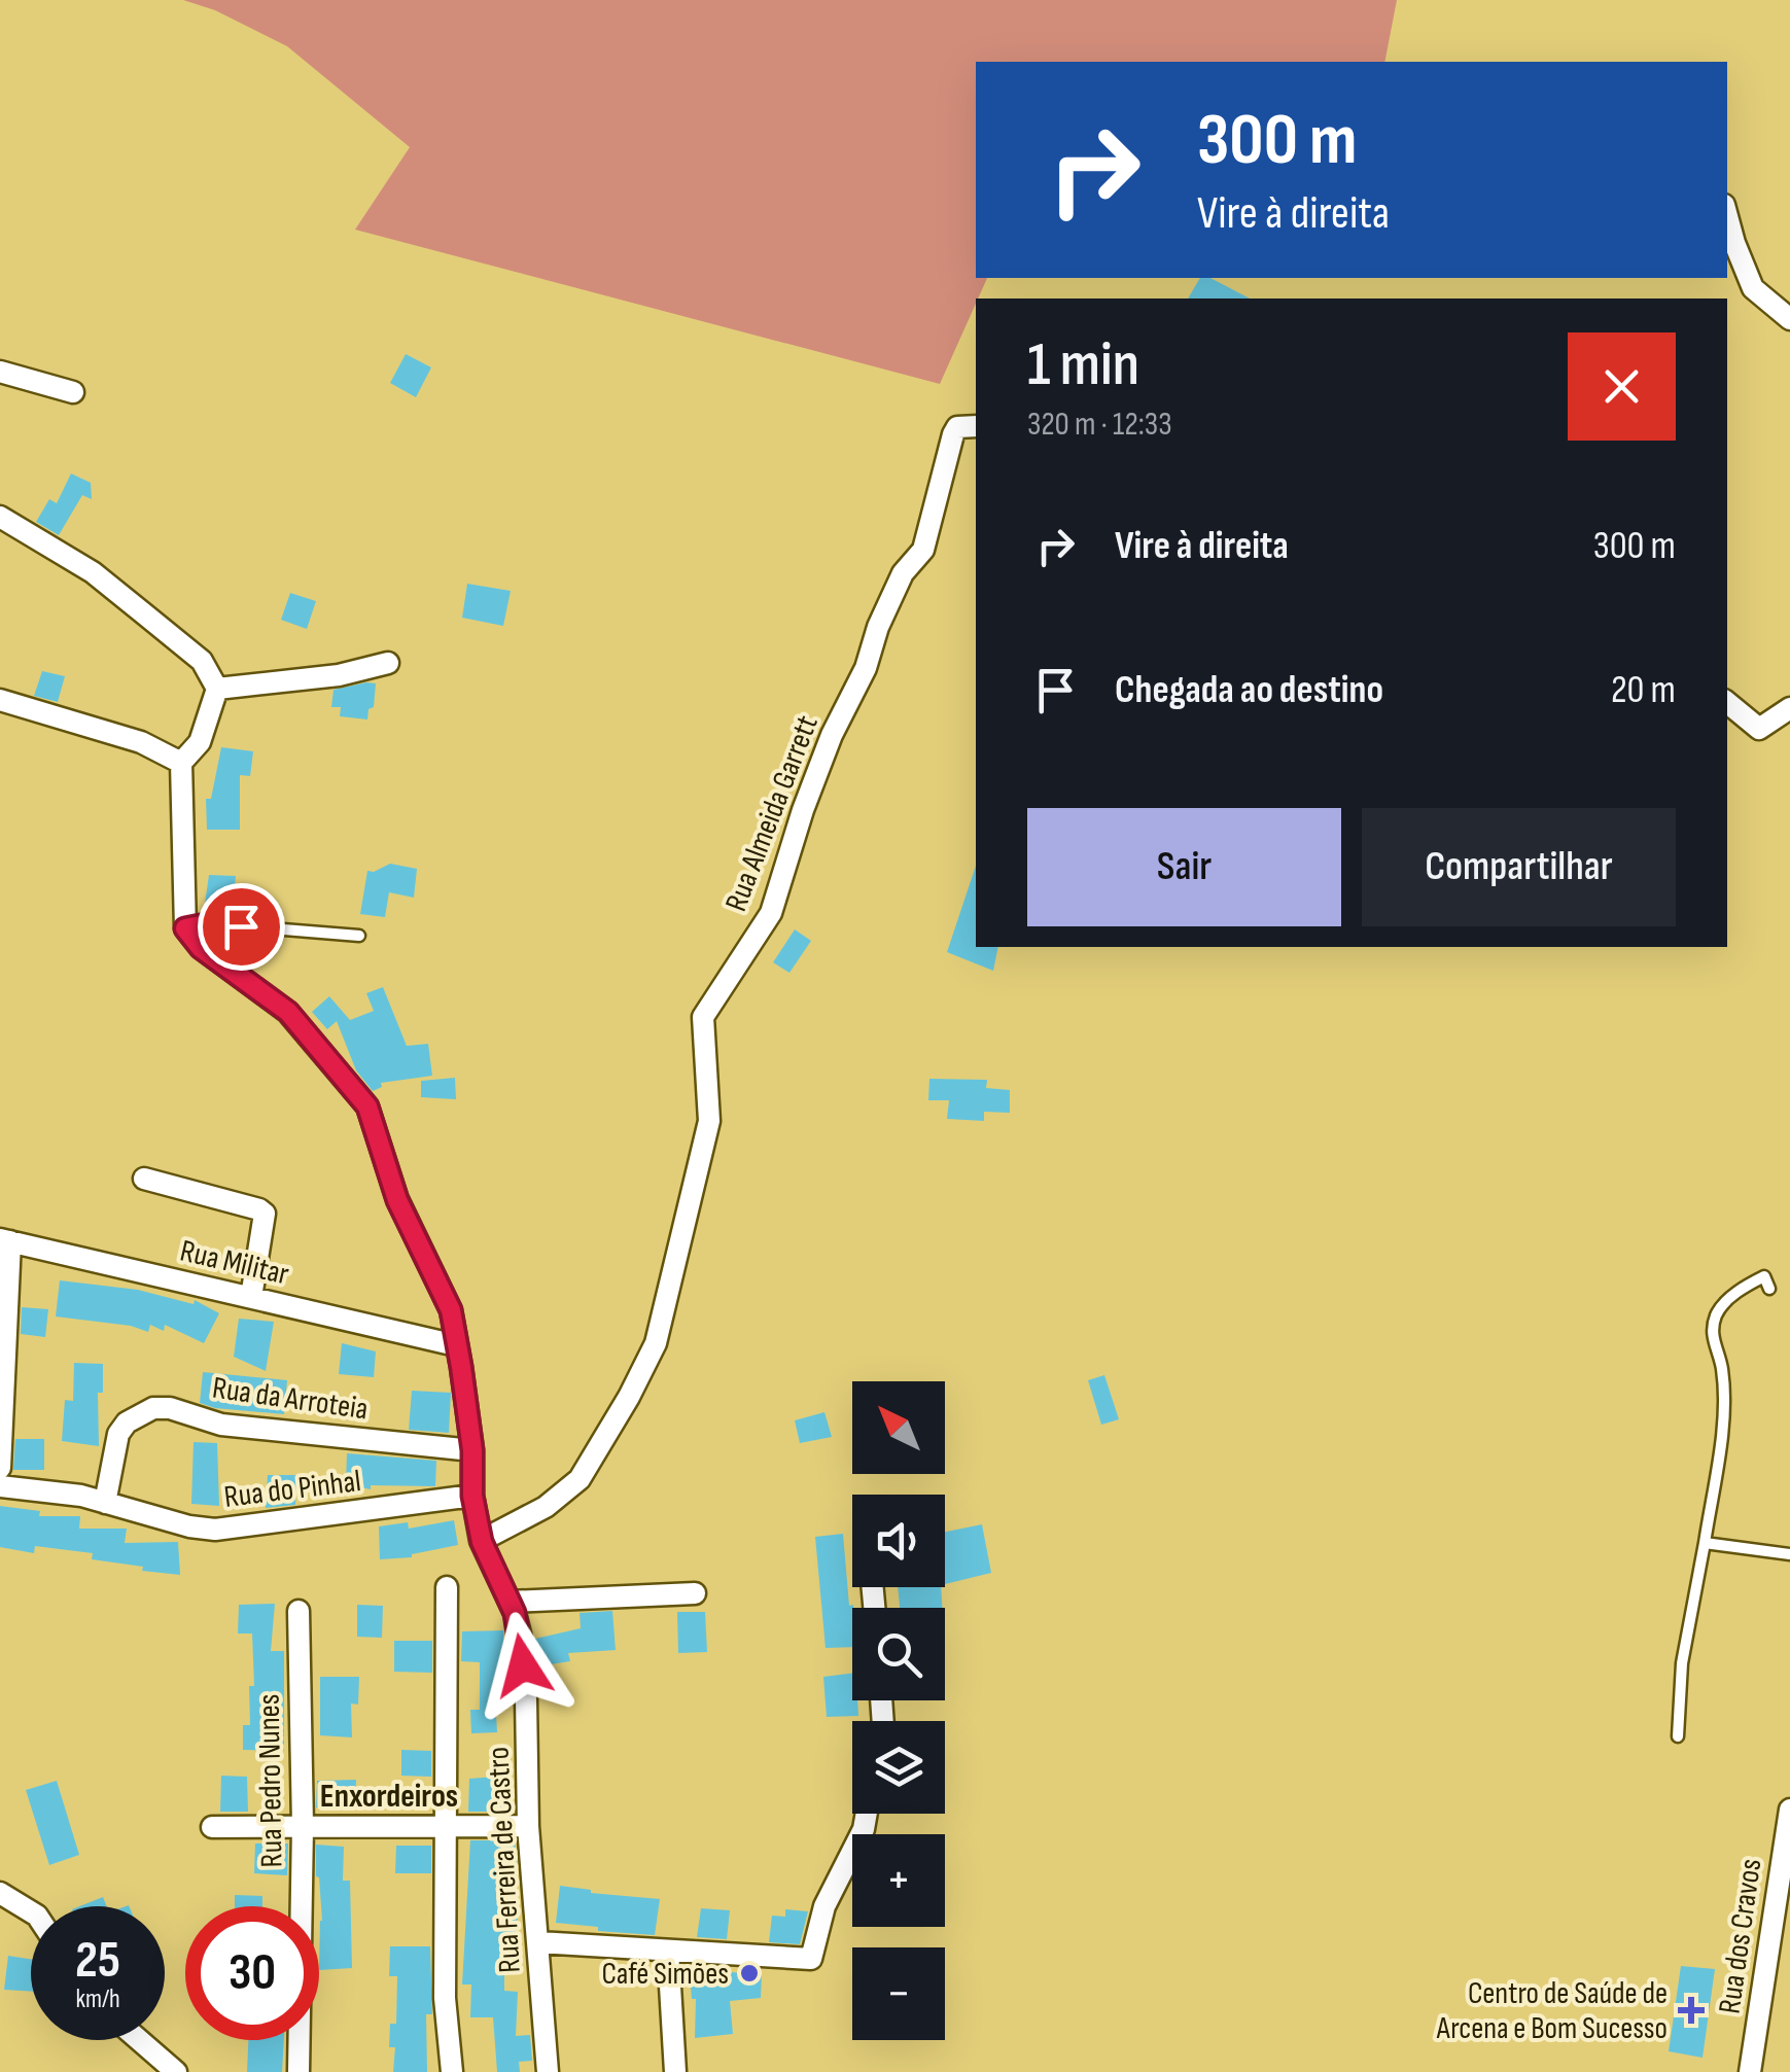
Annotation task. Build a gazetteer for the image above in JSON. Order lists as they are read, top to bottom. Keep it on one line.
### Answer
{"streets":{"street":["Rua Almeida Garrett","Rua Militar","Rua da Arroteia","Rua do Pinhal","Rua Pedro Nunes","Rua Ferreira de Castro","Rua dos Cravos"]},"crossings":[["Rua Almeida Garrett","Rua Ferreira de Castro"],["Rua Militar","Rua Ferreira de Castro"],["Rua da Arroteia","Rua do Pinhal"],["Rua da Arroteia","Rua Ferreira de Castro"],["Rua do Pinhal","Rua Ferreira de Castro"]],"districts":["Enxordeiros"],"places":{"other":["Café Simões"],"health":["Centro de Saúde de Arcena e Bom Sucesso"]},"north":"top left","page":{"turn":["300 m","Vire à direita"],"heading":["1 min","320 m · 12:33"],"list":[{"name":"Vire à direita","value":"300 m"},{"name":"Chegada ao destino","value":"20 m"}],"buttons":["Sair","Compartilhar"],"map_buttons":["+","−"],"speed":"25 km/h","limit":"30"}}
